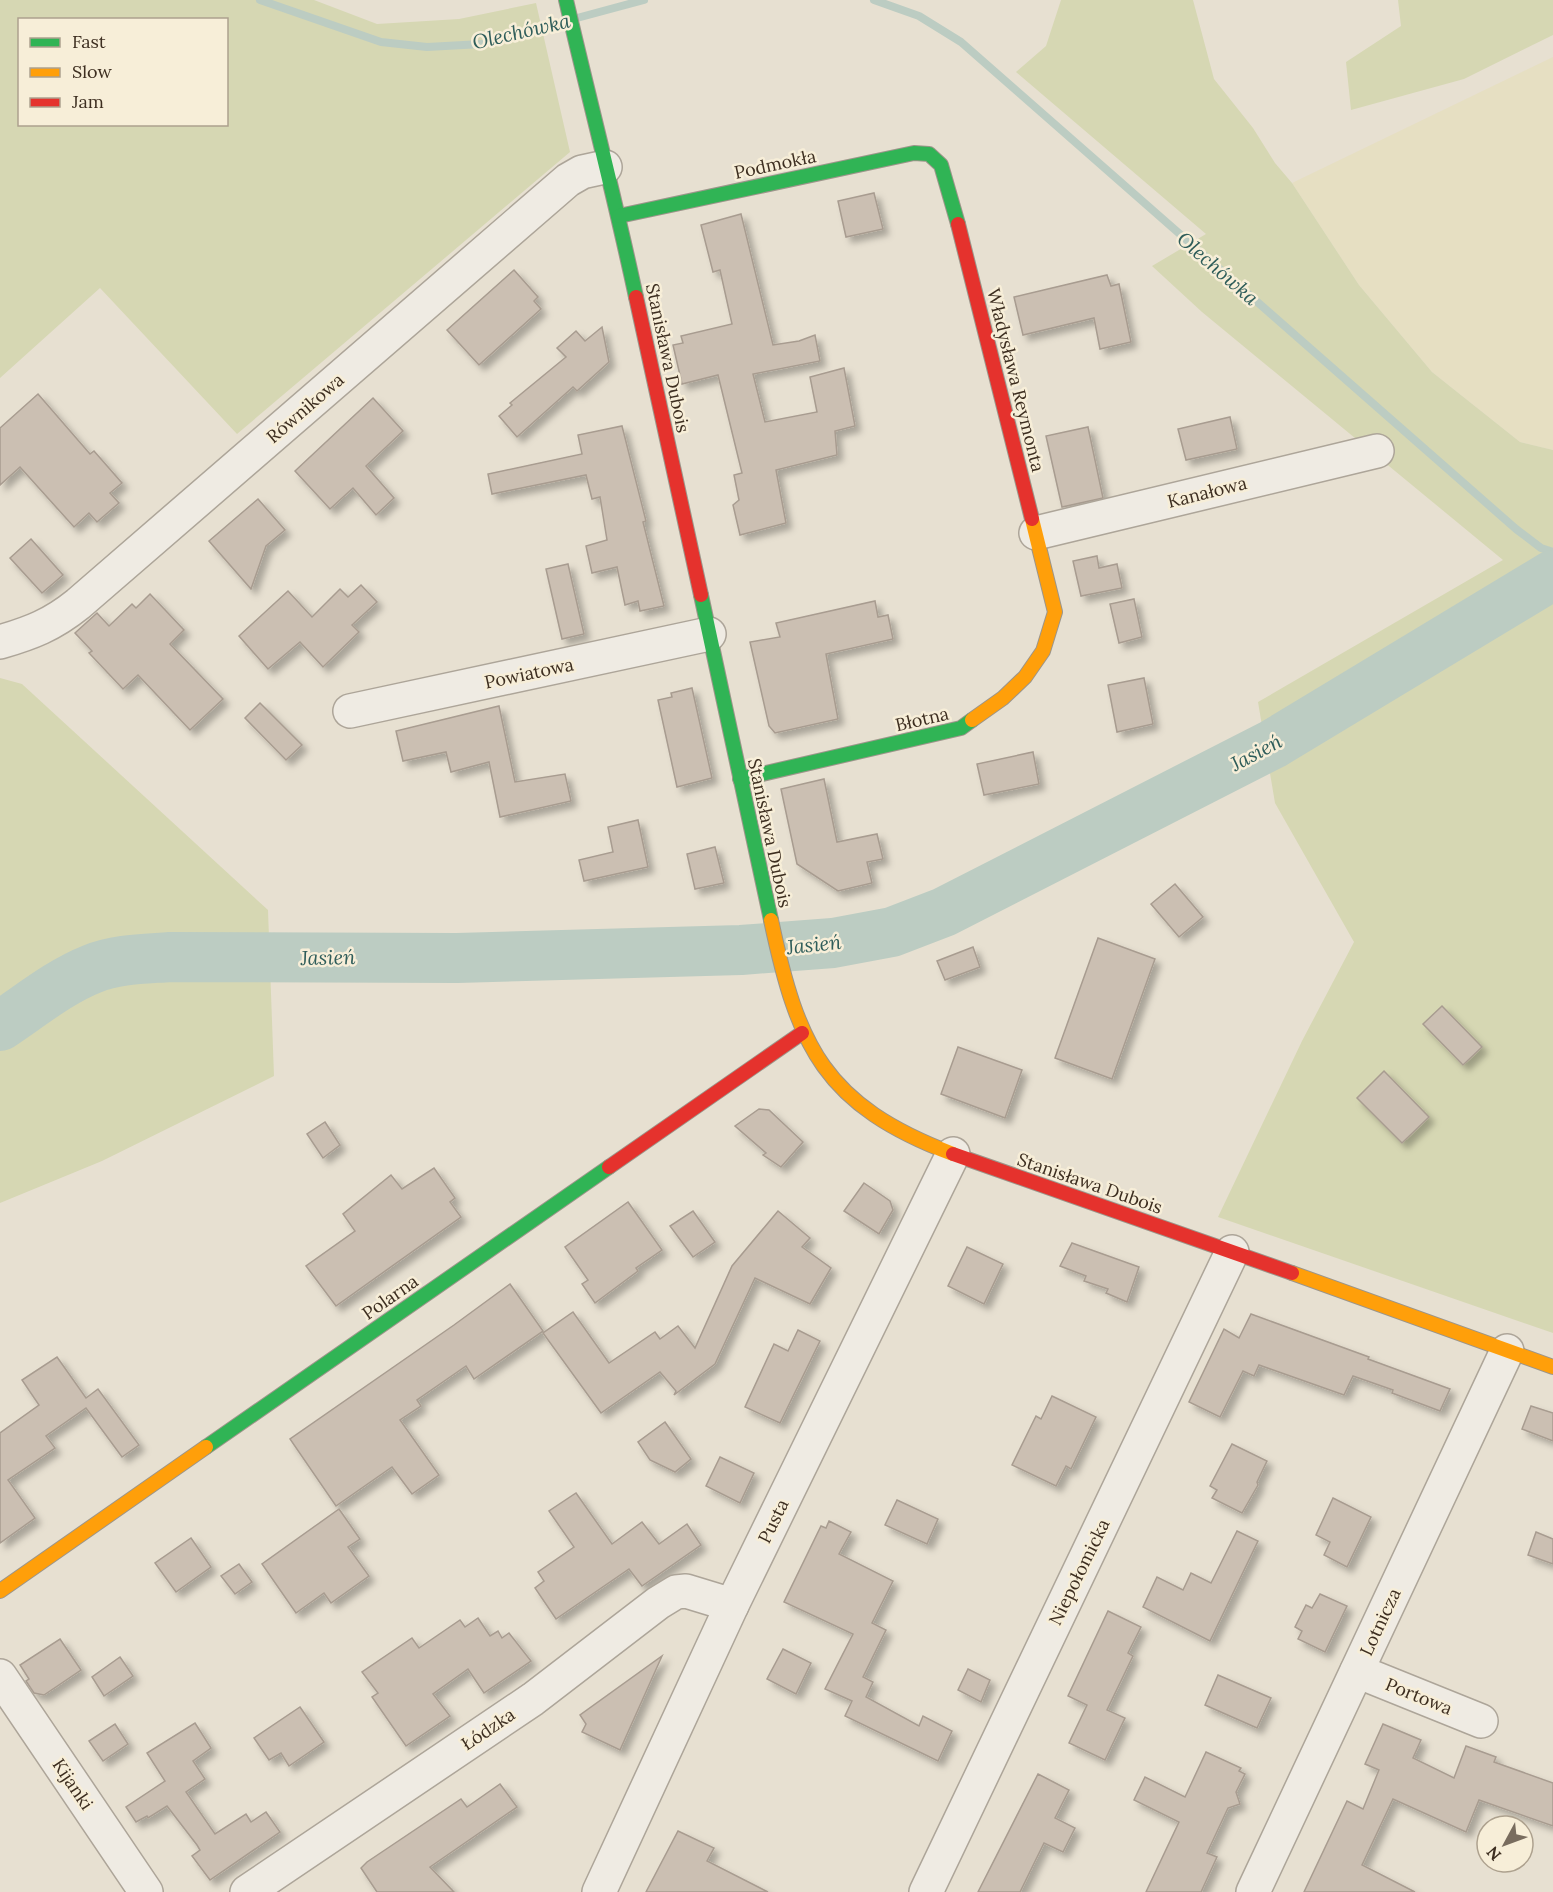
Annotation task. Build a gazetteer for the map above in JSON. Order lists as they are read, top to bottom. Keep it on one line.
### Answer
{"streets":{"street":["Podmokła","Stanisława Dubois","Władysława Reymonta","Równikowa","Kanałowa","Powiatowa","Błotna","Polarna","Pusta","Niepołomicka","Lotnicza","Portowa","Łódzka","Kijanki"]},"crossings":[["Podmokła","Stanisława Dubois"],["Podmokła","Władysława Reymonta"],["Stanisława Dubois","Równikowa"],["Stanisława Dubois","Powiatowa"],["Stanisława Dubois","Błotna"],["Stanisława Dubois","Polarna"],["Stanisława Dubois","Pusta"],["Stanisława Dubois","Niepołomicka"],["Stanisława Dubois","Lotnicza"],["Władysława Reymonta","Kanałowa"],["Władysława Reymonta","Błotna"],["Pusta","Łódzka"],["Lotnicza","Portowa"]],"water":["Olechówka","Jasień"],"legend":["Fast","Slow","Jam"],"north":"bottom left"}
